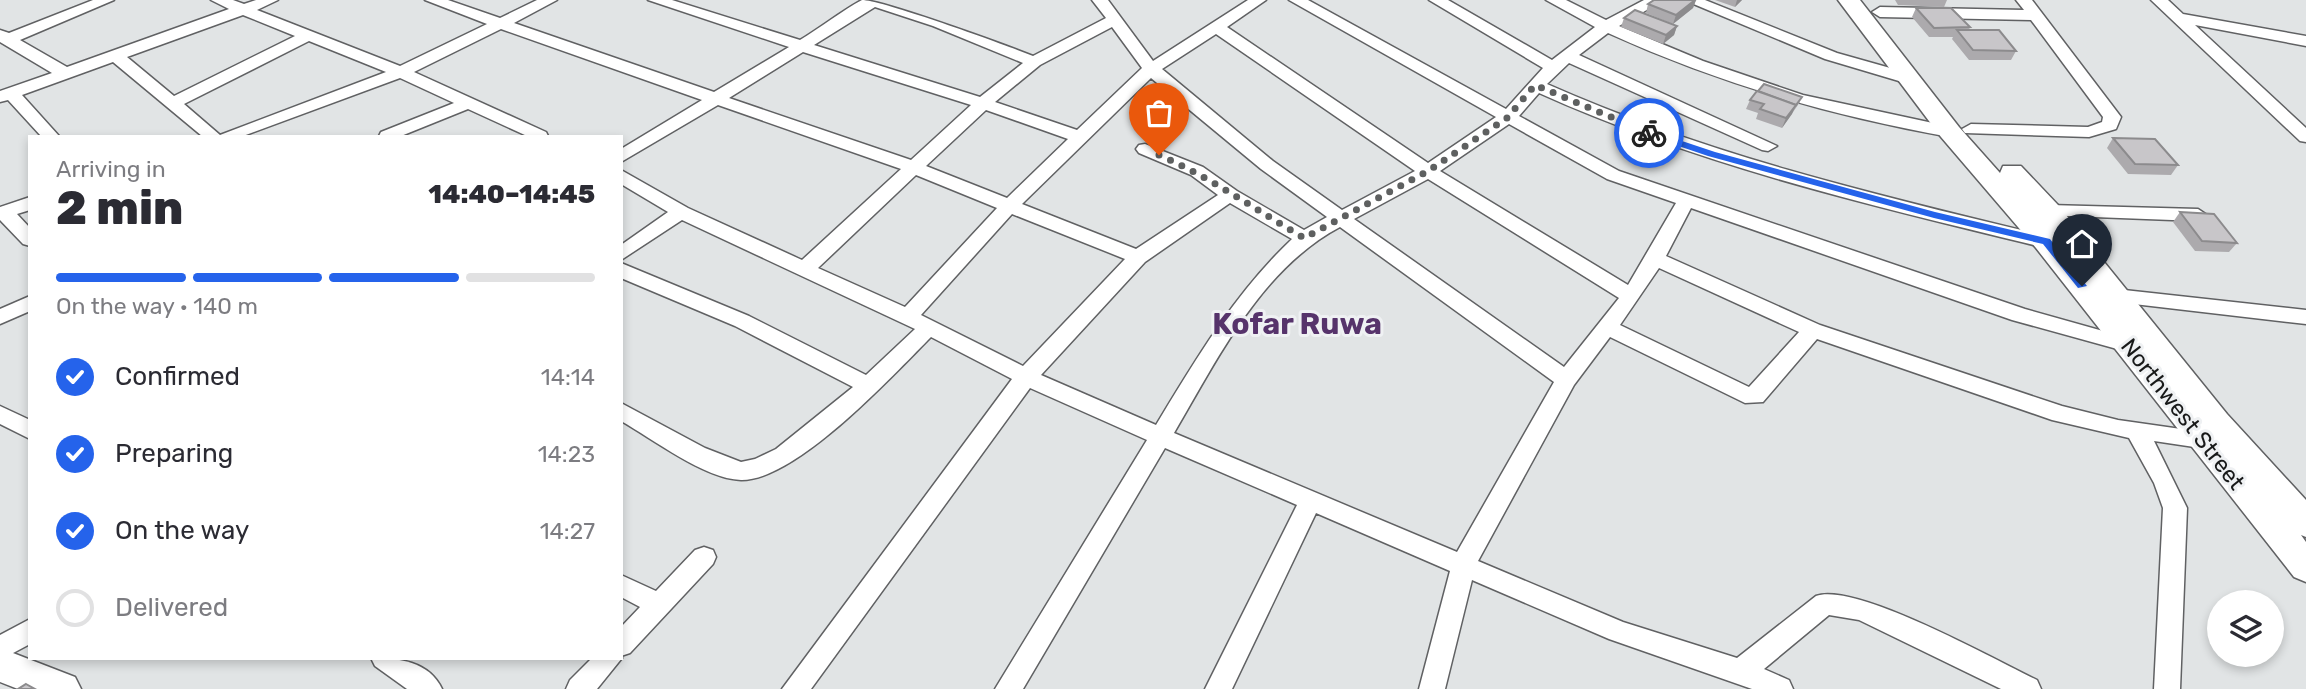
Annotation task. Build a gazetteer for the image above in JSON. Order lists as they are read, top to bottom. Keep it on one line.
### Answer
{"streets":{"main road":["Northwest Street"]},"districts":["Kofar Ruwa"],"page":{"heading":["2 min","Arriving in","14:40–14:45"],"bar":"On the way · 140 m","list":[["Confirmed","14:14"],["Preparing","14:23"],["On the way","14:27"],"Delivered"]}}
